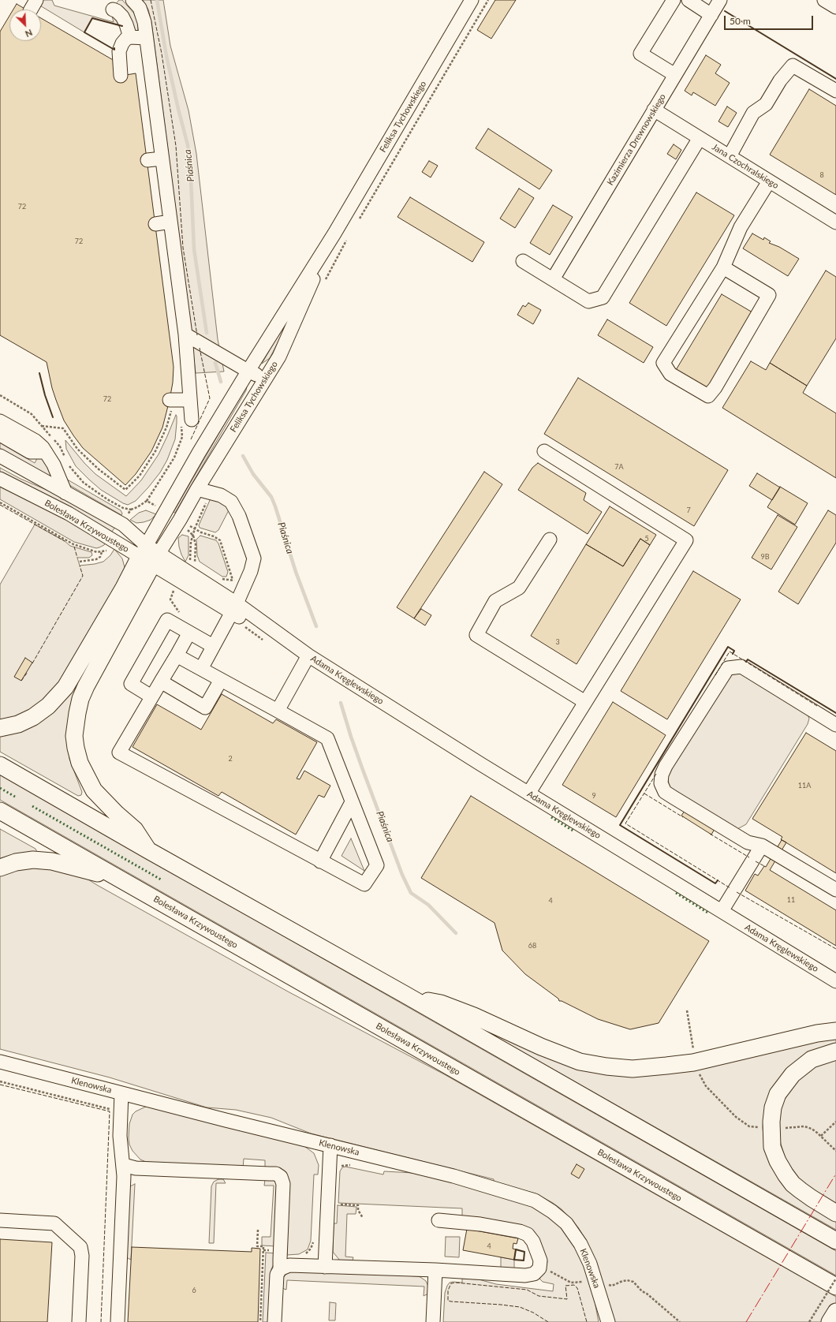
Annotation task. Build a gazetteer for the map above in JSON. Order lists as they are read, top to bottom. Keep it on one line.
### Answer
{"streets":{"main road":["Bolesława Krzywoustego"],"street":["Feliksa Tychowskiego","Kazimierza Drewnowskiego","Jana Czochralskiego","Adama Kręglewskiego","Klenowska"]},"crossings":[["Feliksa Tychowskiego","Bolesława Krzywoustego"],["Feliksa Tychowskiego","Adama Kręglewskiego"],["Kazimierza Drewnowskiego","Jana Czochralskiego"],["Bolesława Krzywoustego","Adama Kręglewskiego"]],"water":["Piaśnica"],"house_numbers":["8","72","72","72","7A","7","5","9B","3","2","11A","9","11","4","68","4","6"],"scale_bar":"50 m","north":"bottom right"}
